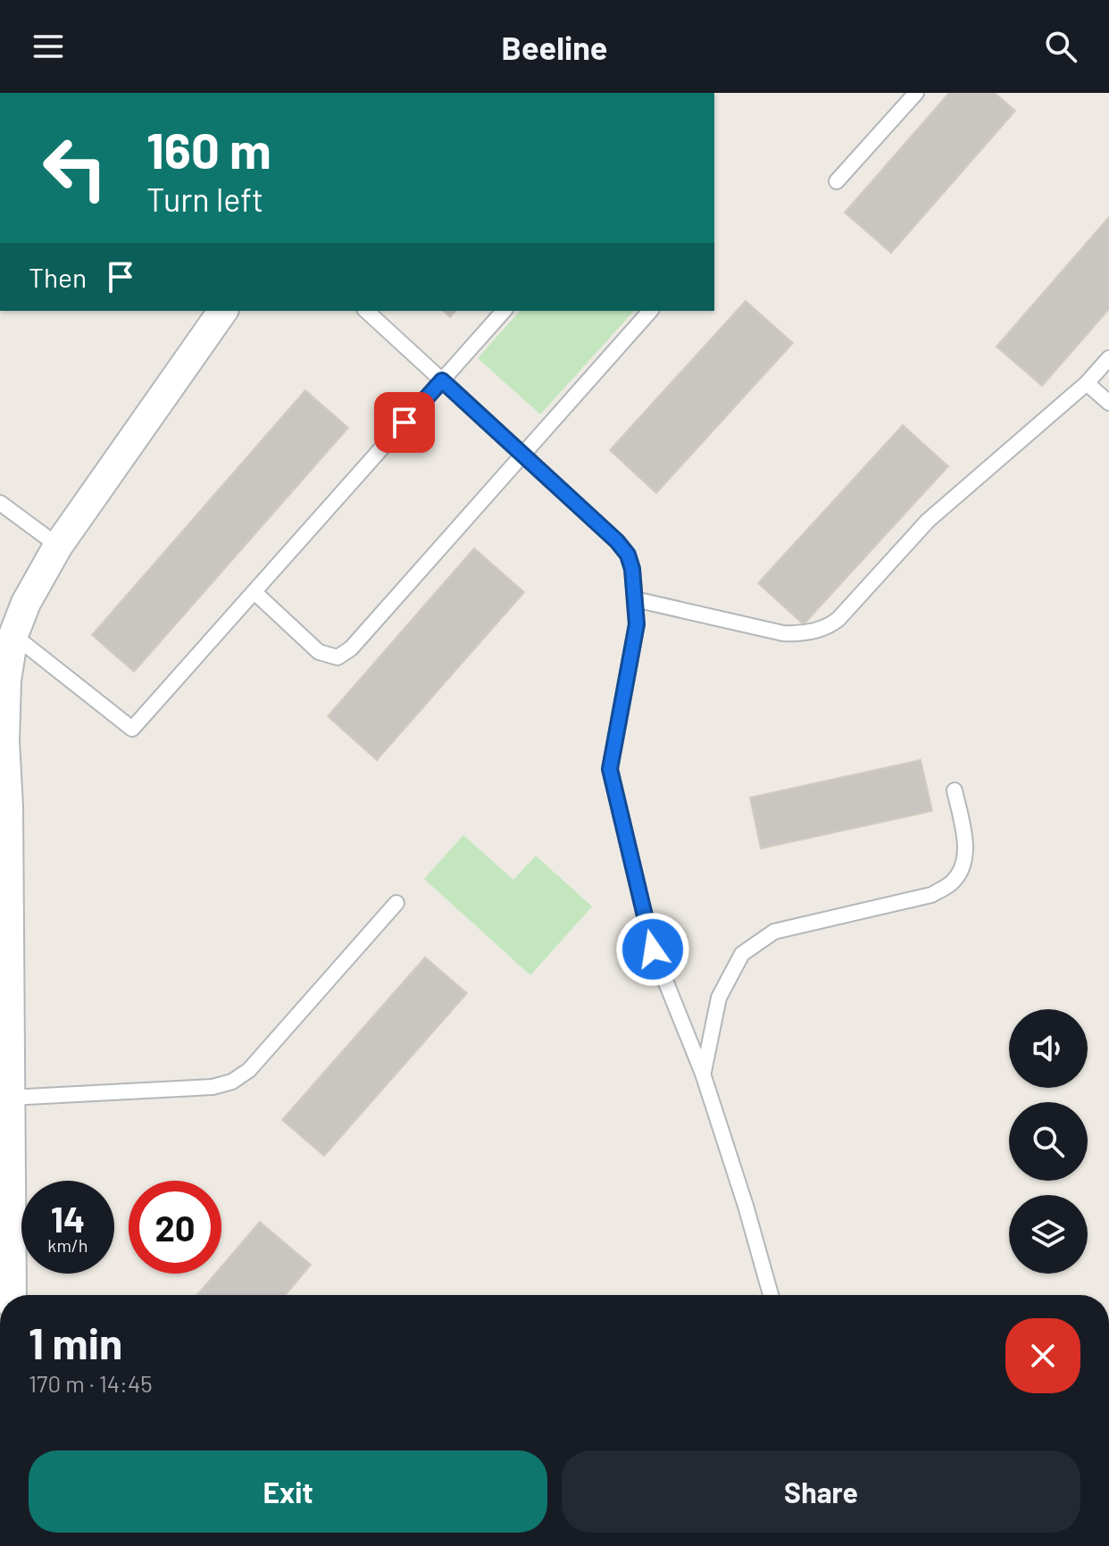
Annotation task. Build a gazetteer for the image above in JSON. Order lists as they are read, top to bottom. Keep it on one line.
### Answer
{"page":{"header":"Beeline","turn":["160 m","Turn left"],"then":"Then","speed":"14 km/h","limit":"20","heading":["1 min","170 m · 14:45"],"buttons":["Exit","Share"]}}
